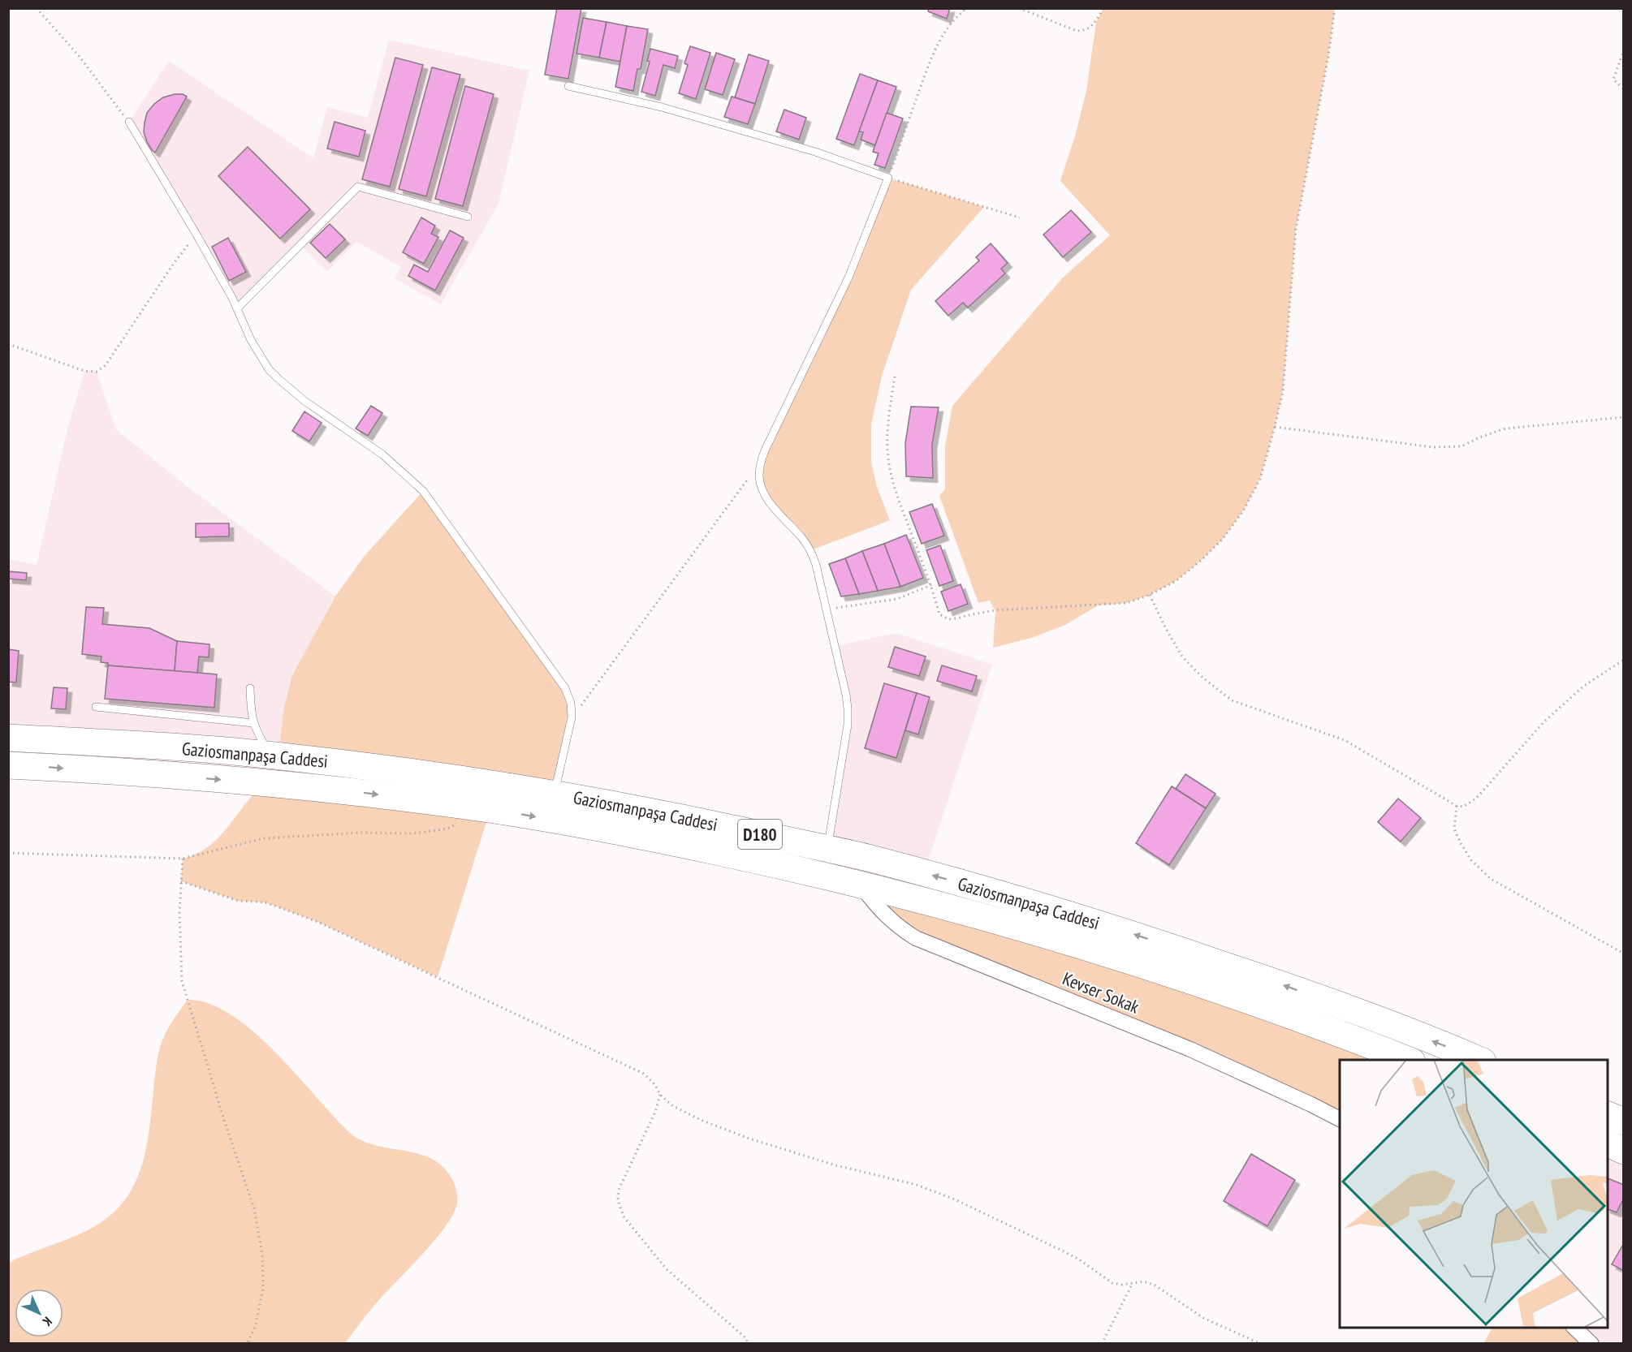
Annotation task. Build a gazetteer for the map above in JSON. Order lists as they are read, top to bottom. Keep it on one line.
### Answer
{"streets":{"highway":["Gaziosmanpaşa Caddesi","D180"],"street":["Kevser Sokak"]},"crossings":[["Gaziosmanpaşa Caddesi","Kevser Sokak"]],"north":"bottom right"}
